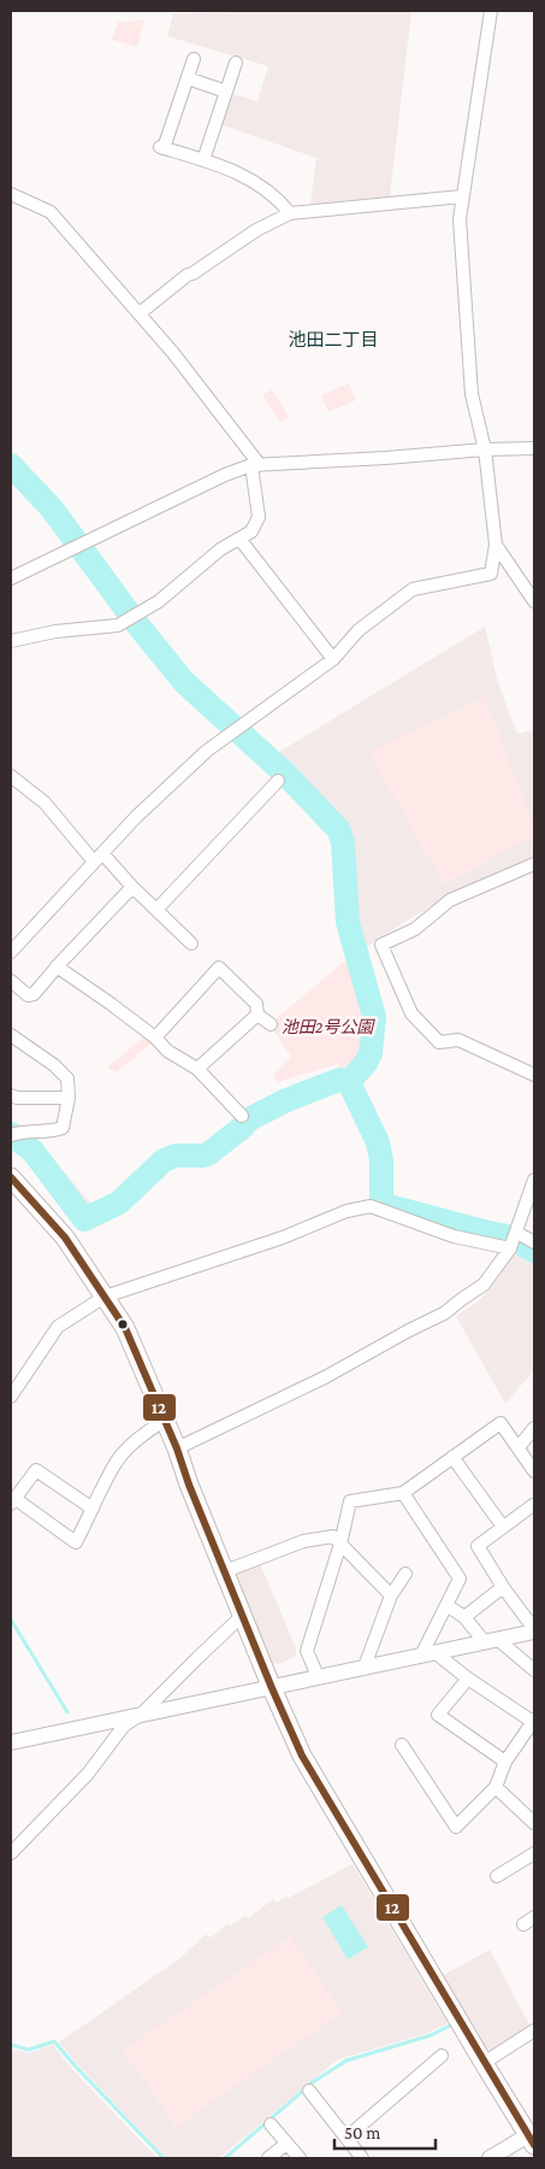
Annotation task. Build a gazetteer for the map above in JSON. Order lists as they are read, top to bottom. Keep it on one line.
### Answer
{"districts":["池田二丁目"],"parks":["池田2号公園"],"lines":["transit line 12"],"scale_bar":"50 m"}
